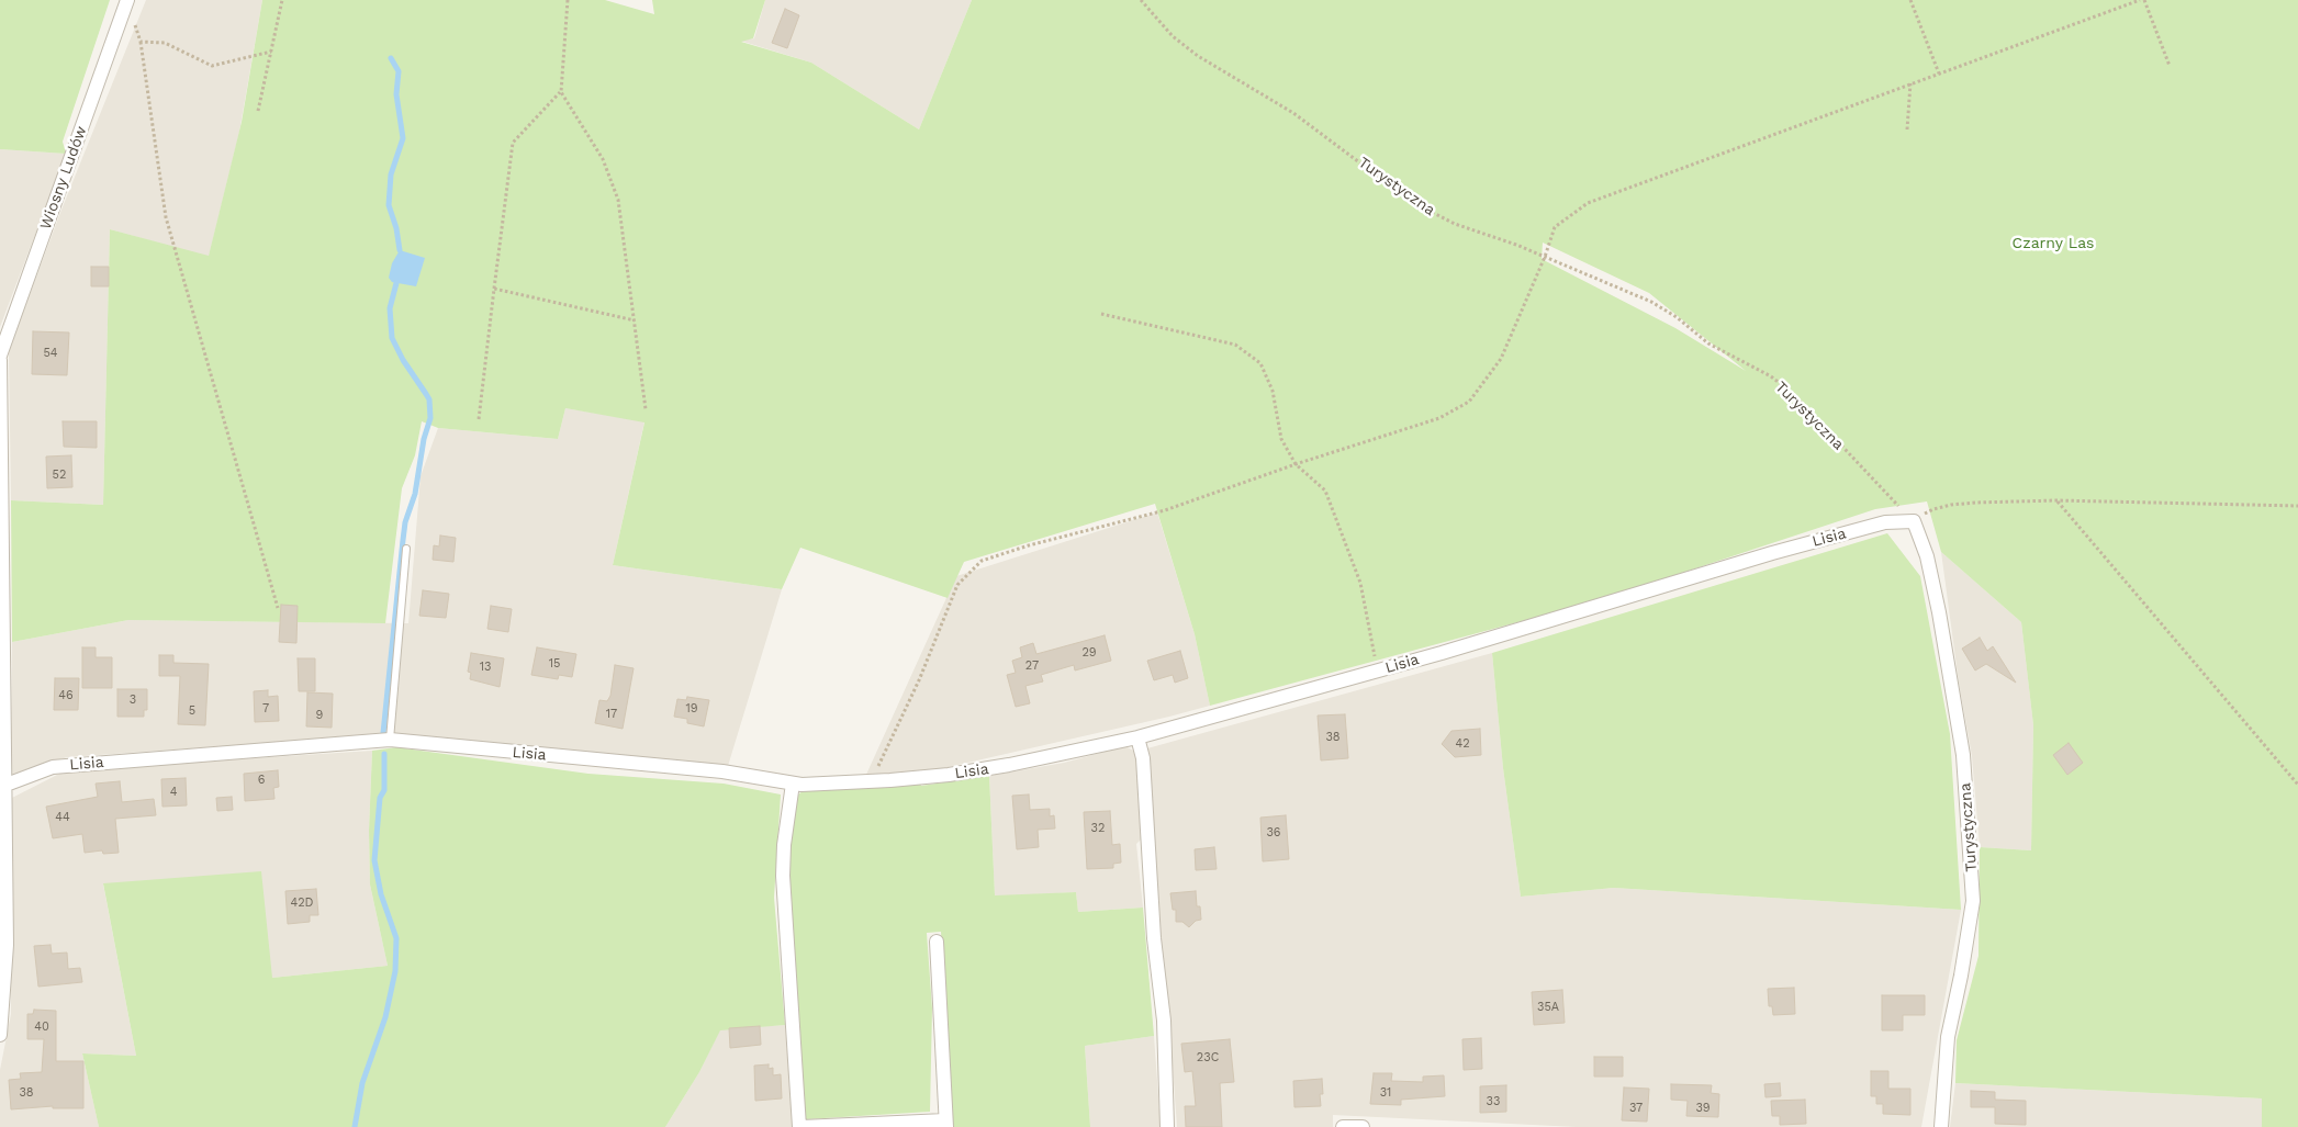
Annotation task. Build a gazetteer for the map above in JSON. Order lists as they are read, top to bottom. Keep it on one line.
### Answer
{"streets":{"street":["Wiosny Ludów","Turystyczna","Lisia"]},"crossings":[["Wiosny Ludów","Lisia"],["Turystyczna","Lisia"]],"parks":["Czarny Las"],"house_numbers":["54","52","29","15","27","13","46","3","7","19","5","17","9","38","42","6","4","44","32","36","42D","35A","40","23C","38","31","33","37","39"]}
